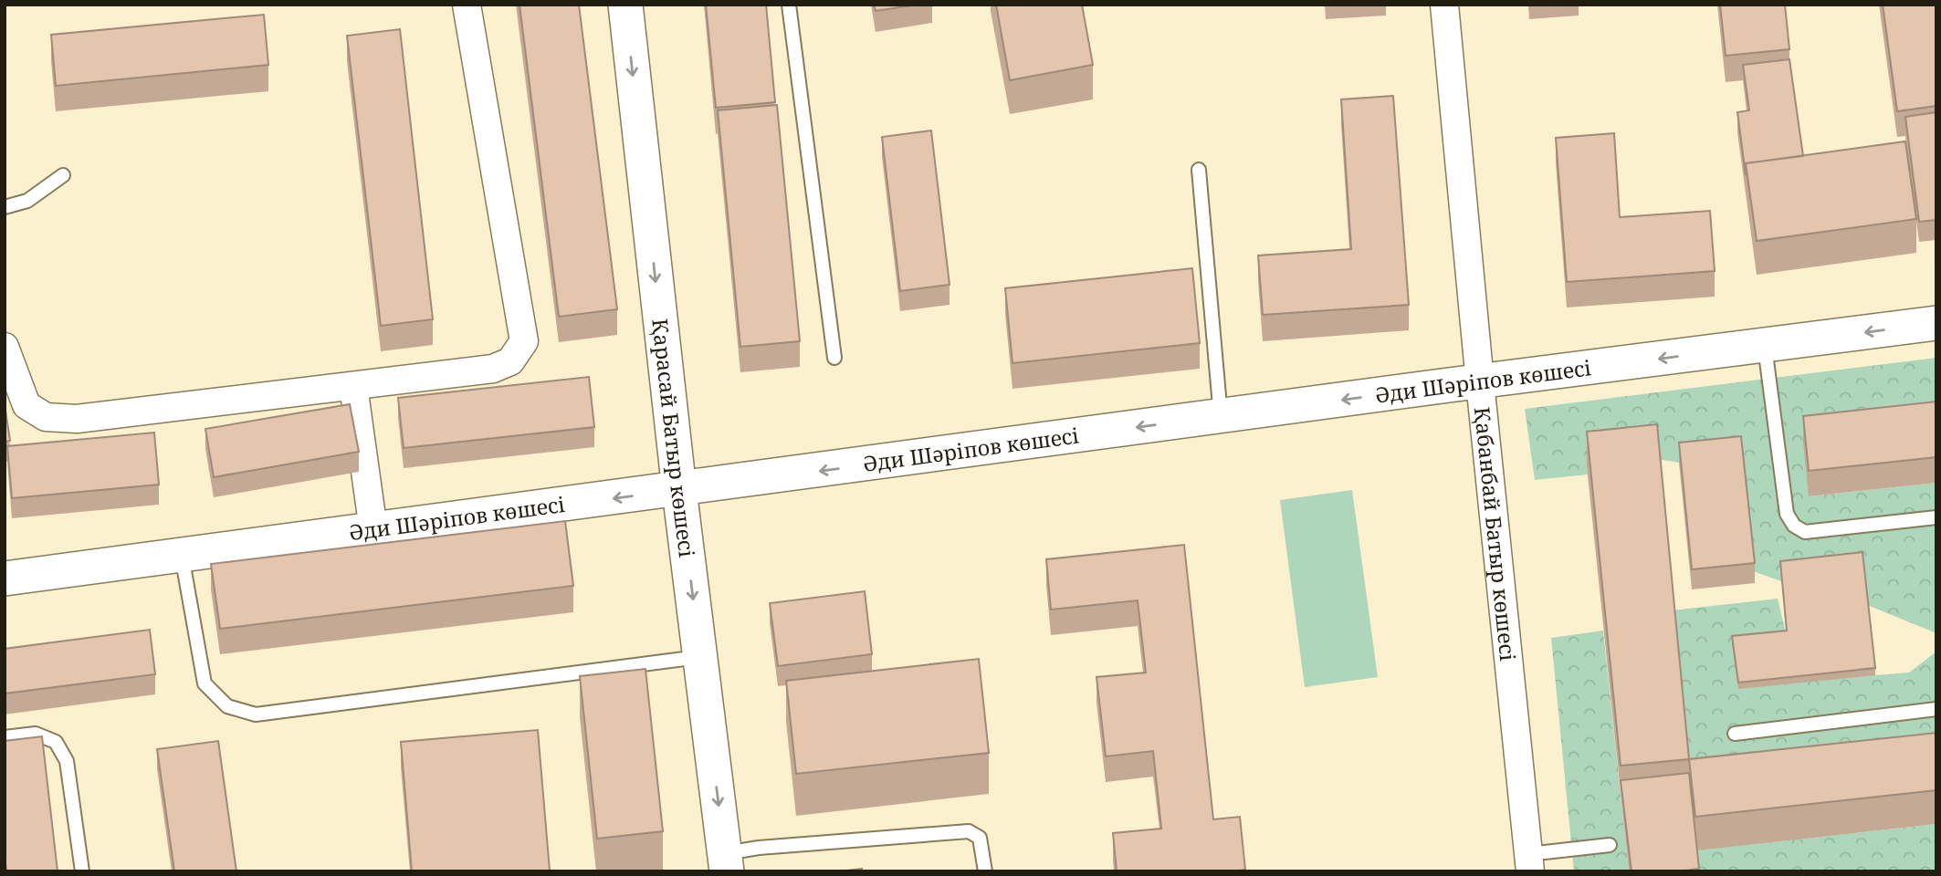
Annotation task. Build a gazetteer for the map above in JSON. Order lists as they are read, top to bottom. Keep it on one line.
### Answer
{"streets":{"street":["Әди Шәріпов көшесі","Қарасай Батыр көшесі","Қабанбай Батыр көшесі"]},"crossings":[["Әди Шәріпов көшесі","Қарасай Батыр көшесі"],["Әди Шәріпов көшесі","Қабанбай Батыр көшесі"]],"one_way":["Әди Шәріпов көшесі","Қарасай Батыр көшесі"]}
